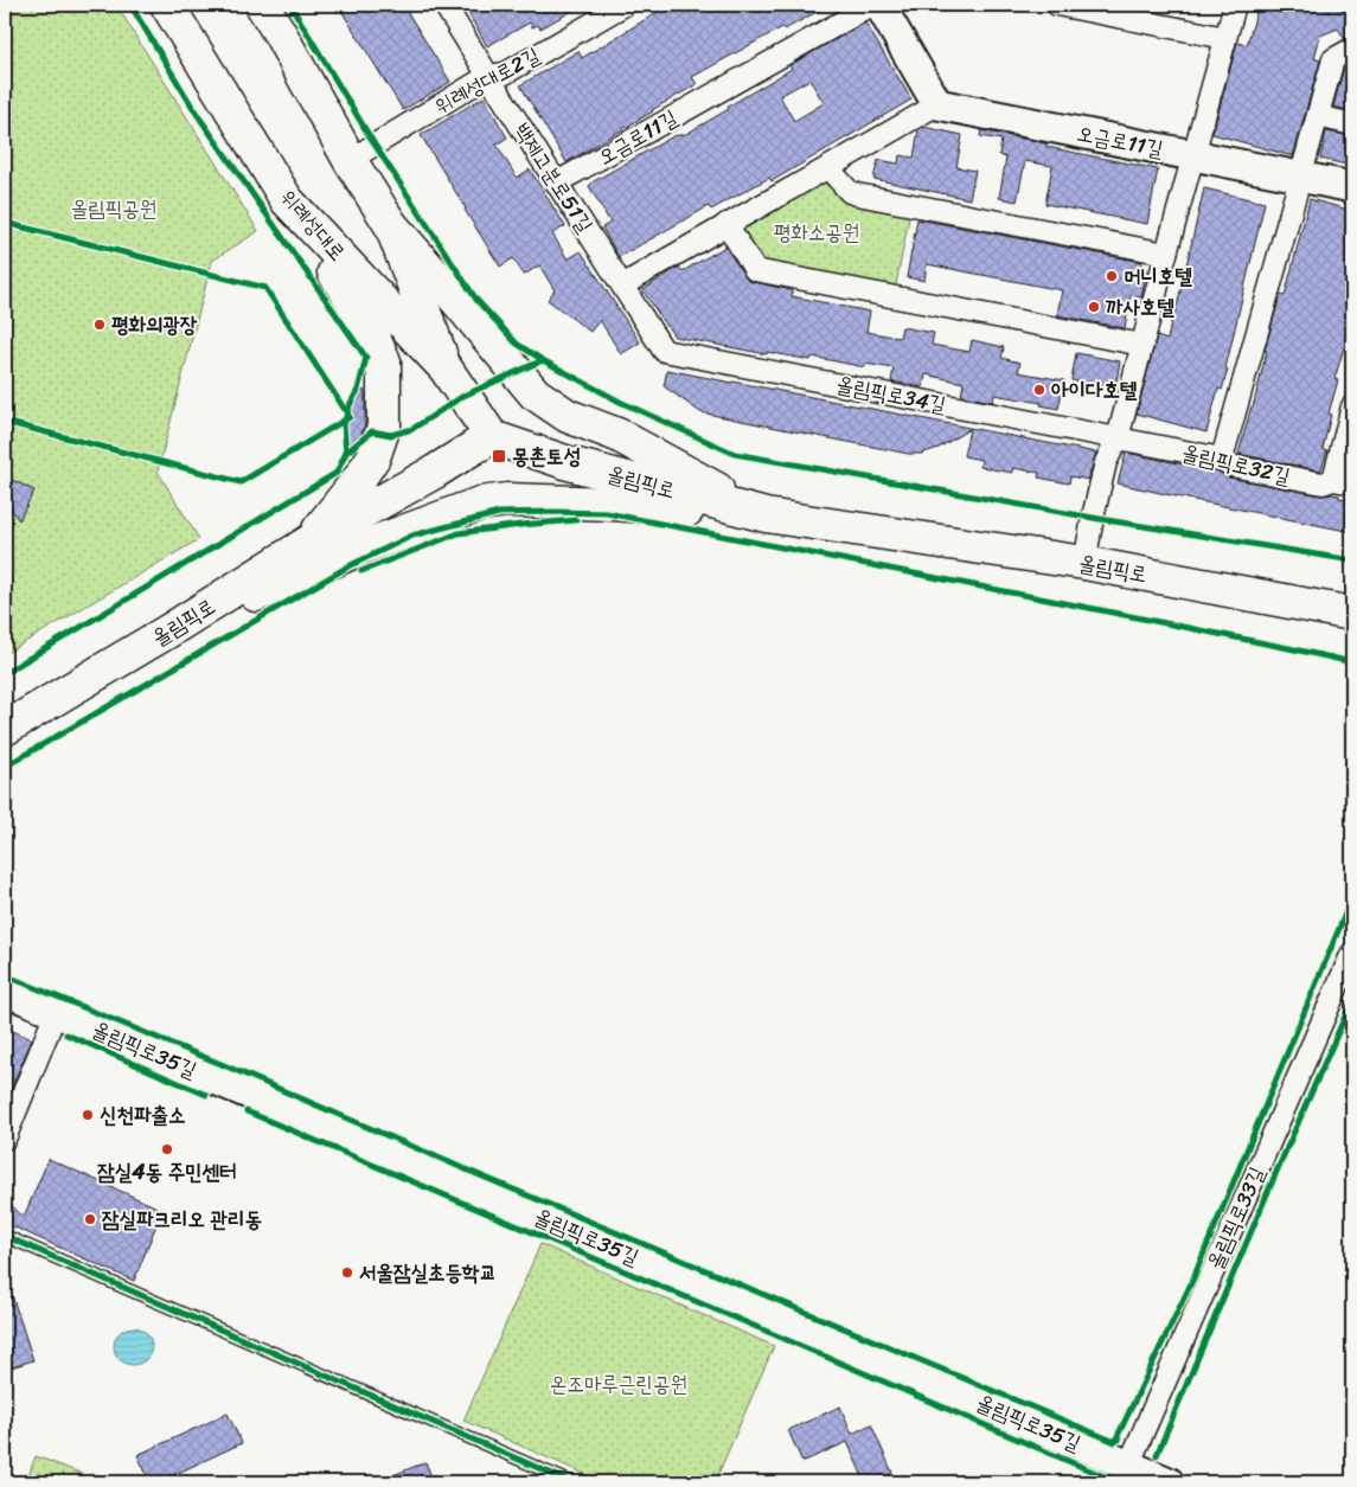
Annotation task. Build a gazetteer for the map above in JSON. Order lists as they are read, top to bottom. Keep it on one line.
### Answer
{"streets":{"main road":["위례성대로","올림픽로"],"street":["위례성대로2길","오금로11길","백제고분로51길","올림픽로34길","올림픽로32길","올림픽로35길","올림픽로33길"]},"crossings":[["위례성대로2길","백제고분로51길"],["위례성대로2길","위례성대로"],["오금로11길","백제고분로51길"],["백제고분로51길","올림픽로34길"],["위례성대로","올림픽로"],["올림픽로34길","올림픽로32길"],["올림픽로35길","올림픽로33길"]],"parks":["올림픽공원","평화소공원","온조마루근린공원"],"places":{"other":["머니호텔","까사호텔","평화의광장","아이다호텔","신천파출소","잠실4동 주민센터","잠실파크리오 관리동","서울잠실초등학교"],"transit":["몽촌토성"]}}
